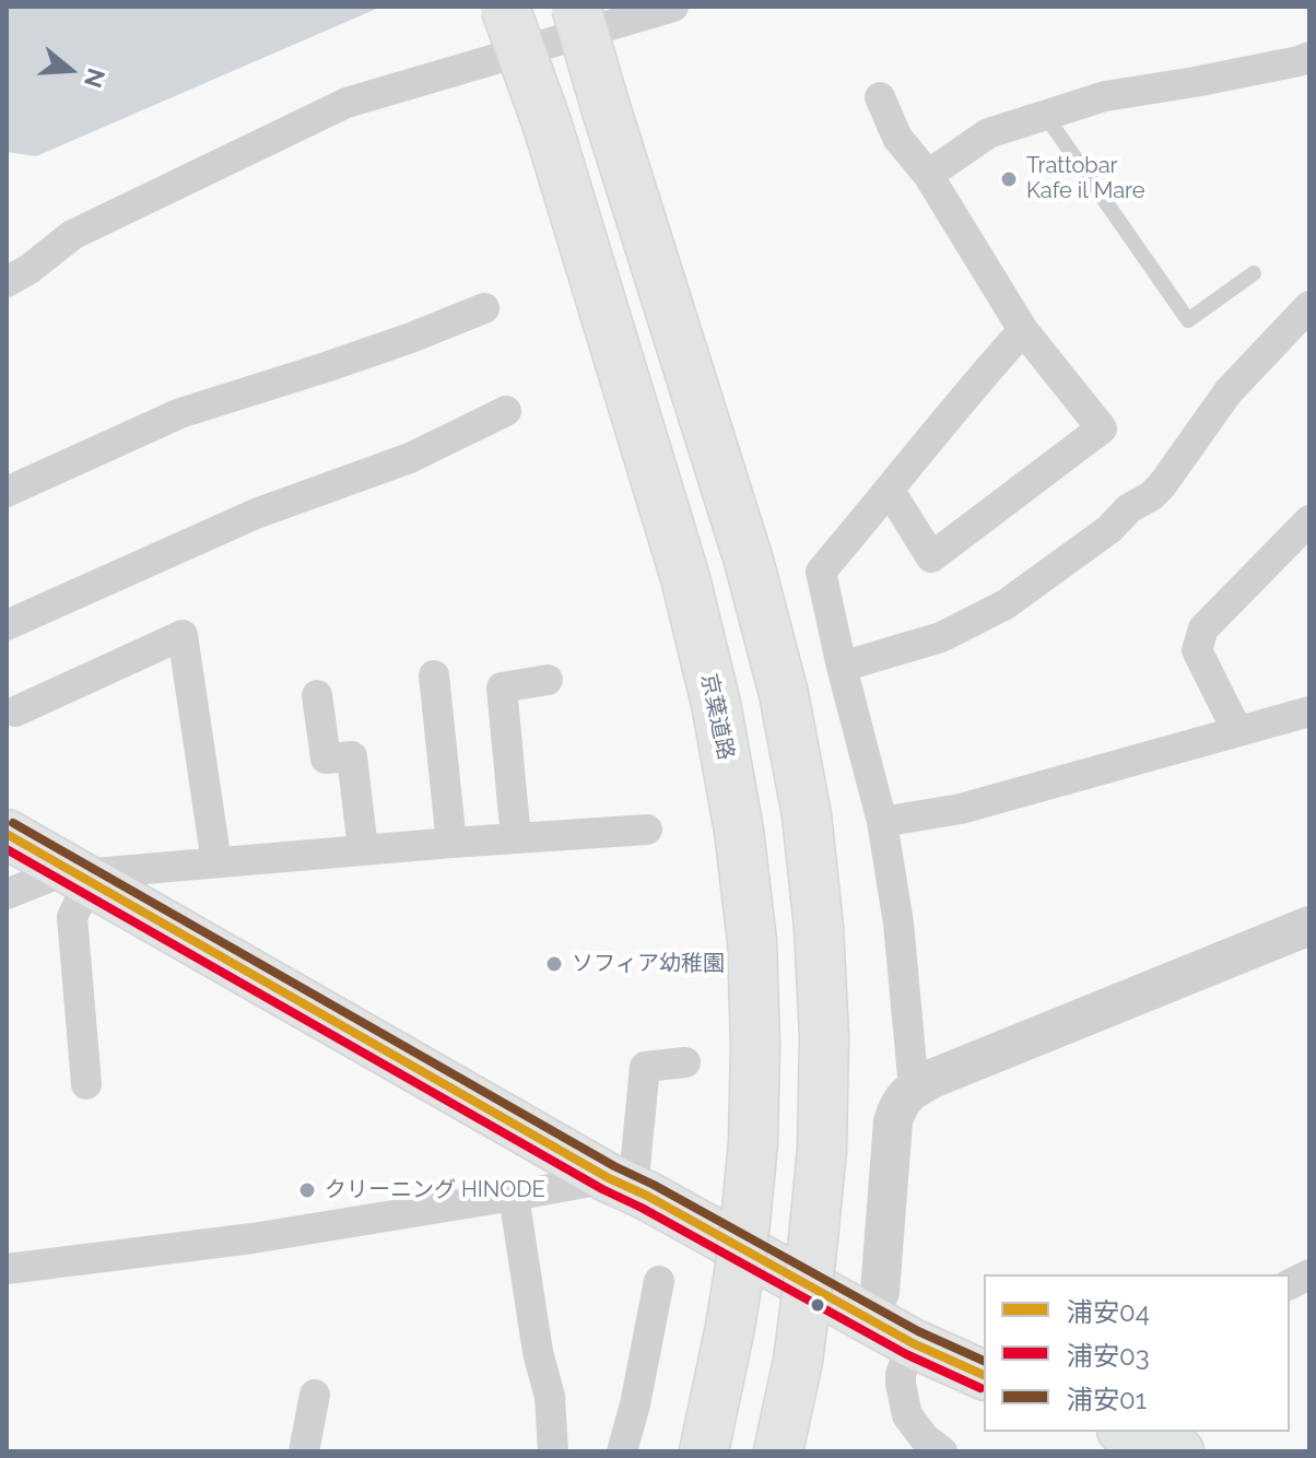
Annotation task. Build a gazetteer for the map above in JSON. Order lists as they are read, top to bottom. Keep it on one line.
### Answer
{"streets":{"main road":["京葉道路"]},"places":["Trattobar Kafe il Mare","ソフィア幼稚園","クリーニング HINODE"],"lines":["transit line 浦安01","transit line 浦安04","transit line 浦安03"],"legend":["浦安04","浦安03","浦安01"],"north":"right"}
